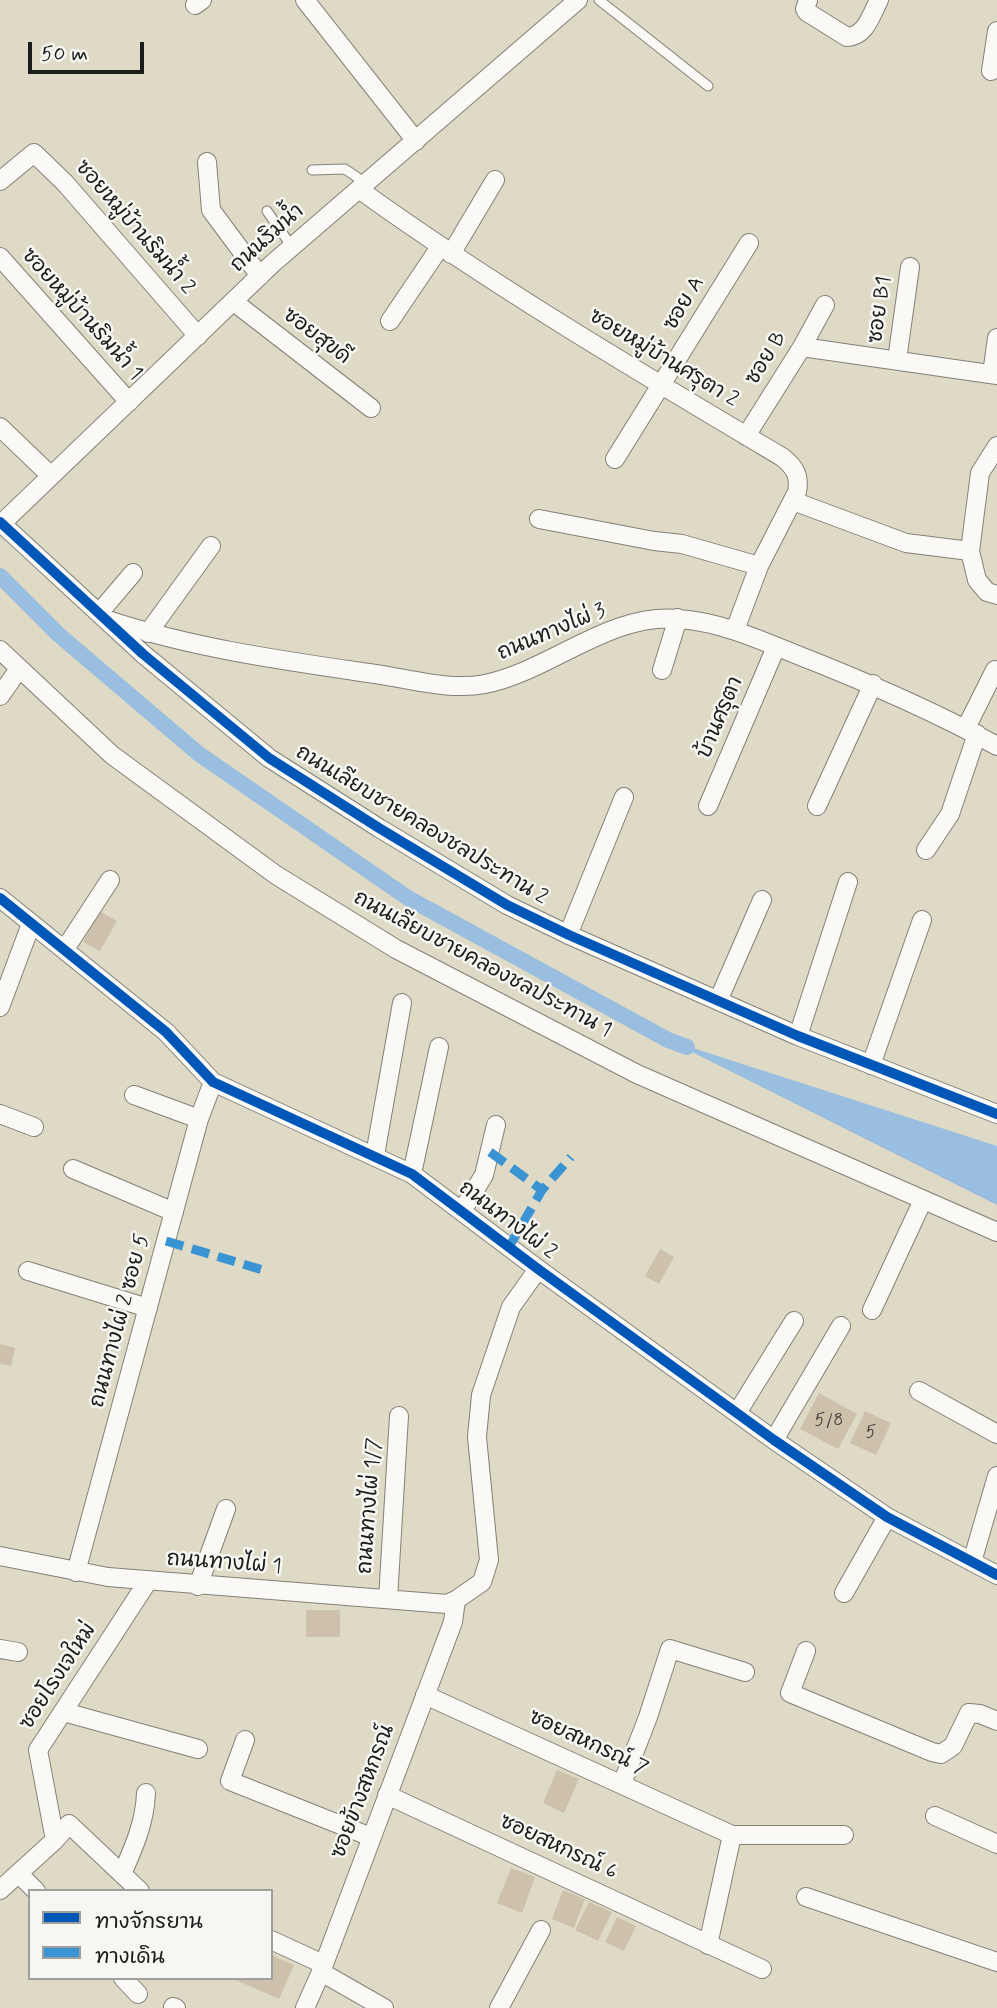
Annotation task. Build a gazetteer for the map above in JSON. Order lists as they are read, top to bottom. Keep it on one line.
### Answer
{"streets":{"street":["ซอยหมู่บ้านริมน้ำ 2","ถนนริมน้ำ","ซอย A","ซอย B1","ซอยหมู่บ้านริมน้ำ 1","ซอยสุขดี","ซอยหมู่บ้านศรุตา 2","ซอย B","ถนนทางไผ่ 3","บ้านศรุตา","ถนนเลียบชายคลองชลประทาน 2","ถนนเลียบชายคลองชลประทาน 1","ถนนทางไผ่ 2","ถนนทางไผ่ 2 ซอย 5","ถนนทางไผ่ 1/7","ถนนทางไผ่ 1","ซอยโรงเจใหม่","ซอยสหกรณ์ 7","ซอยข้างสหกรณ์","ซอยสหกรณ์ 6"]},"crossings":[["ซอยหมู่บ้านริมน้ำ 2","ถนนริมน้ำ"],["ถนนริมน้ำ","ซอยหมู่บ้านริมน้ำ 1"],["ถนนริมน้ำ","ซอยสุขดี"],["ถนนริมน้ำ","ซอยหมู่บ้านศรุตา 2"],["ถนนริมน้ำ","ถนนเลียบชายคลองชลประทาน 2"],["ซอย A","ซอยหมู่บ้านศรุตา 2"],["ซอยหมู่บ้านศรุตา 2","ซอย B"],["ซอยหมู่บ้านศรุตา 2","ถนนทางไผ่ 3"],["ถนนทางไผ่ 3","บ้านศรุตา"],["ถนนทางไผ่ 3","ถนนเลียบชายคลองชลประทาน 2"],["ถนนทางไผ่ 2","ถนนทางไผ่ 2 ซอย 5"],["ถนนทางไผ่ 2 ซอย 5","ถนนทางไผ่ 1"],["ถนนทางไผ่ 1/7","ถนนทางไผ่ 1"],["ถนนทางไผ่ 1","ซอยโรงเจใหม่"],["ถนนทางไผ่ 1","ซอยข้างสหกรณ์"],["ซอยสหกรณ์ 7","ซอยข้างสหกรณ์"],["ซอยข้างสหกรณ์","ซอยสหกรณ์ 6"]],"house_numbers":["5/8","5"],"legend":["ทางจักรยาน","ทางเดิน"],"scale_bar":"50 m"}
